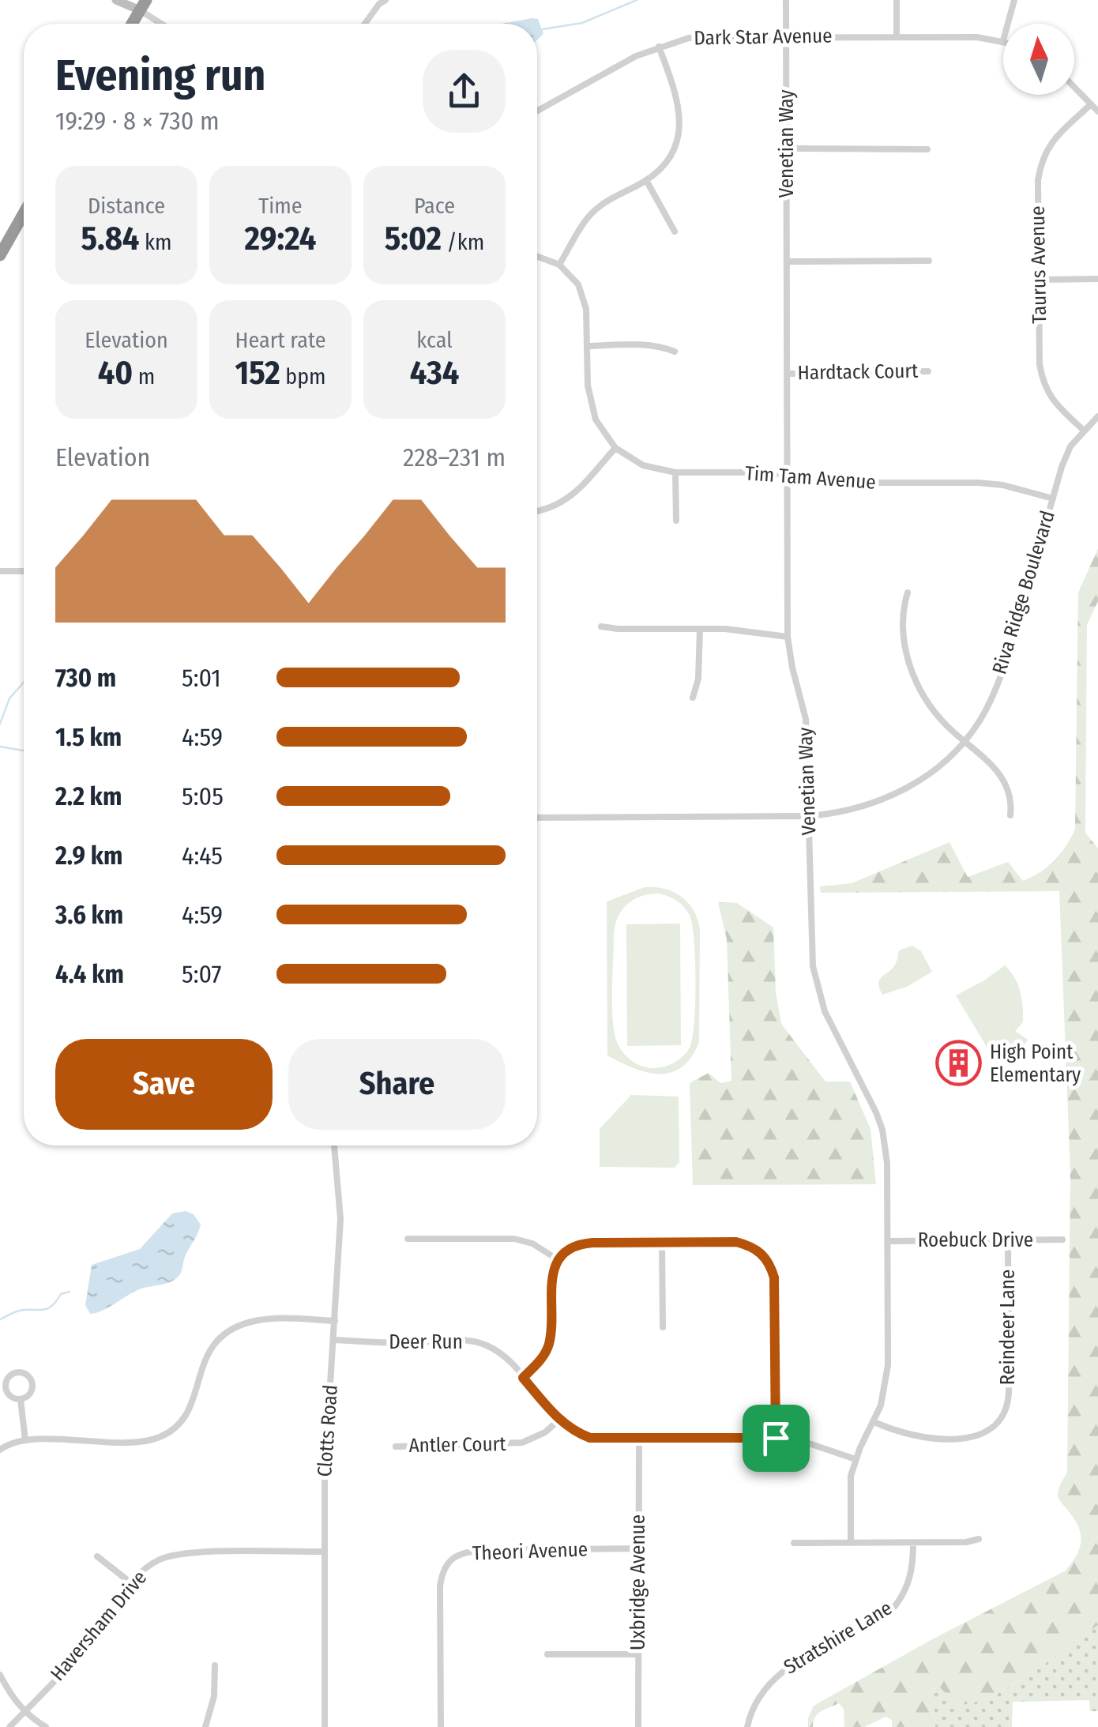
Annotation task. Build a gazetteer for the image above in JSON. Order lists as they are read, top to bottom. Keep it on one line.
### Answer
{"streets":{"street":["Dark Star Avenue","Venetian Way","Taurus Avenue","Hardtack Court","Tim Tam Avenue","Riva Ridge Boulevard","Roebuck Drive","Reindeer Lane","Deer Run","Clotts Road","Antler Court","Theori Avenue","Uxbridge Avenue","Haversham Drive","Stratshire Lane"]},"crossings":[["Dark Star Avenue","Venetian Way"],["Venetian Way","Hardtack Court"],["Venetian Way","Tim Tam Avenue"],["Venetian Way","Riva Ridge Boulevard"],["Venetian Way","Roebuck Drive"],["Venetian Way","Reindeer Lane"],["Venetian Way","Deer Run"],["Taurus Avenue","Riva Ridge Boulevard"],["Tim Tam Avenue","Riva Ridge Boulevard"],["Roebuck Drive","Reindeer Lane"],["Deer Run","Clotts Road"],["Deer Run","Antler Court"],["Deer Run","Uxbridge Avenue"],["Clotts Road","Haversham Drive"],["Theori Avenue","Uxbridge Avenue"]],"places":{"building":["High Point Elementary"]},"north":"top","page":{"heading":["Evening run","19:29 · 8 × 730 m"],"stats":[["Distance","5.84 km"],["Time","29:24"],["Pace","5:02 /km"],["Elevation","40 m"],["Heart rate","152 bpm"],["kcal","434"]],"chart":["Elevation","228–231 m"],"list":[{"name":"730 m","note":"5:01"},{"name":"1.5 km","note":"4:59"},{"name":"2.2 km","note":"5:05"},{"name":"2.9 km","note":"4:45"},{"name":"3.6 km","note":"4:59"},{"name":"4.4 km","note":"5:07"}],"buttons":["Save","Share"]}}
